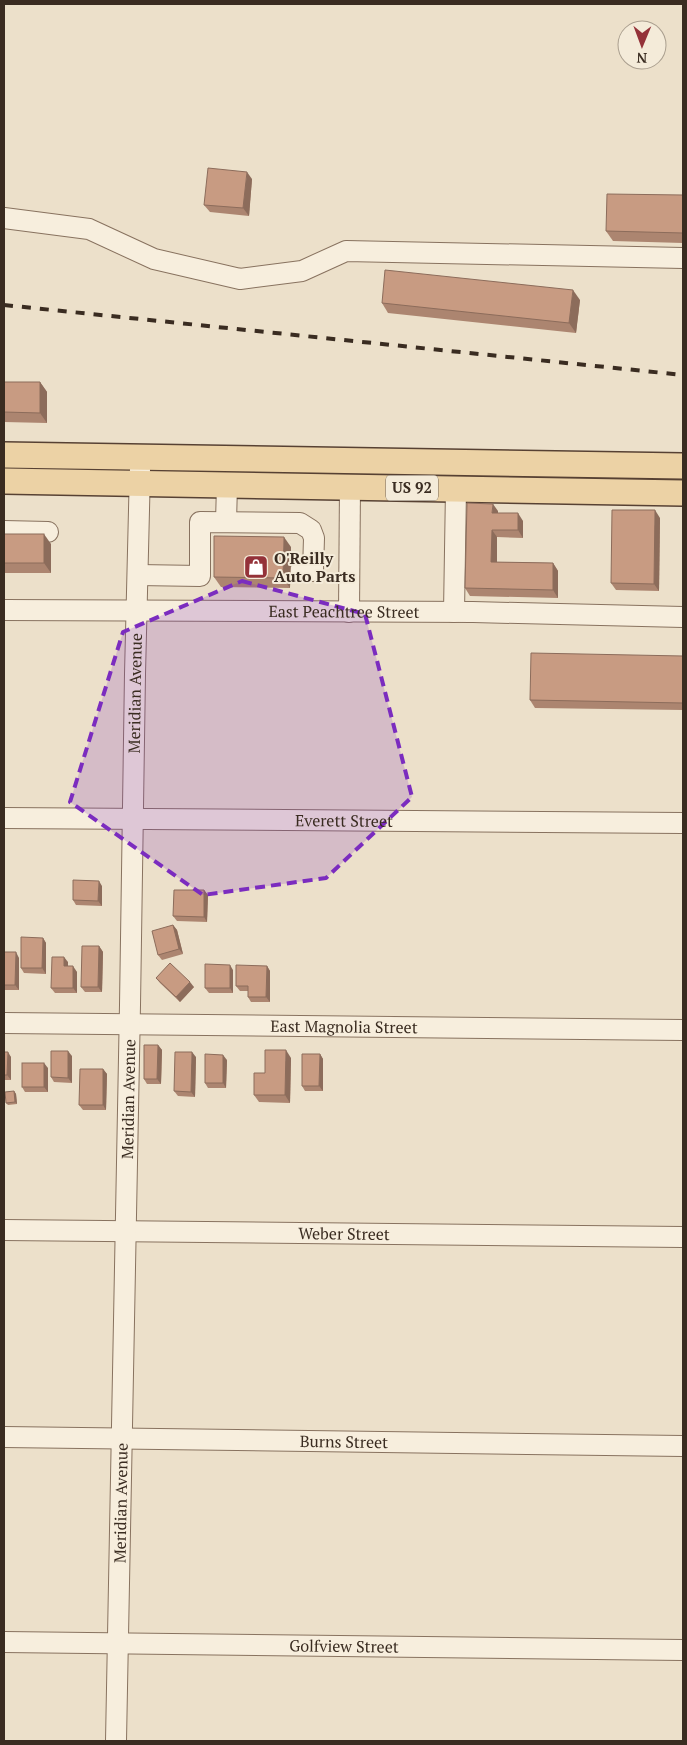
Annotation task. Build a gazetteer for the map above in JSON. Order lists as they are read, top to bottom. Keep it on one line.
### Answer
{"streets":{"main road":["US 92"],"street":["East Peachtree Street","Meridian Avenue","Everett Street","East Magnolia Street","Weber Street","Burns Street","Golfview Street"]},"crossings":[["US 92","Meridian Avenue"],["East Peachtree Street","Meridian Avenue"],["Meridian Avenue","Everett Street"],["Meridian Avenue","East Magnolia Street"],["Meridian Avenue","Weber Street"],["Meridian Avenue","Burns Street"],["Meridian Avenue","Golfview Street"]],"places":{"shop":["O'Reilly Auto Parts"]},"north":"bottom"}
